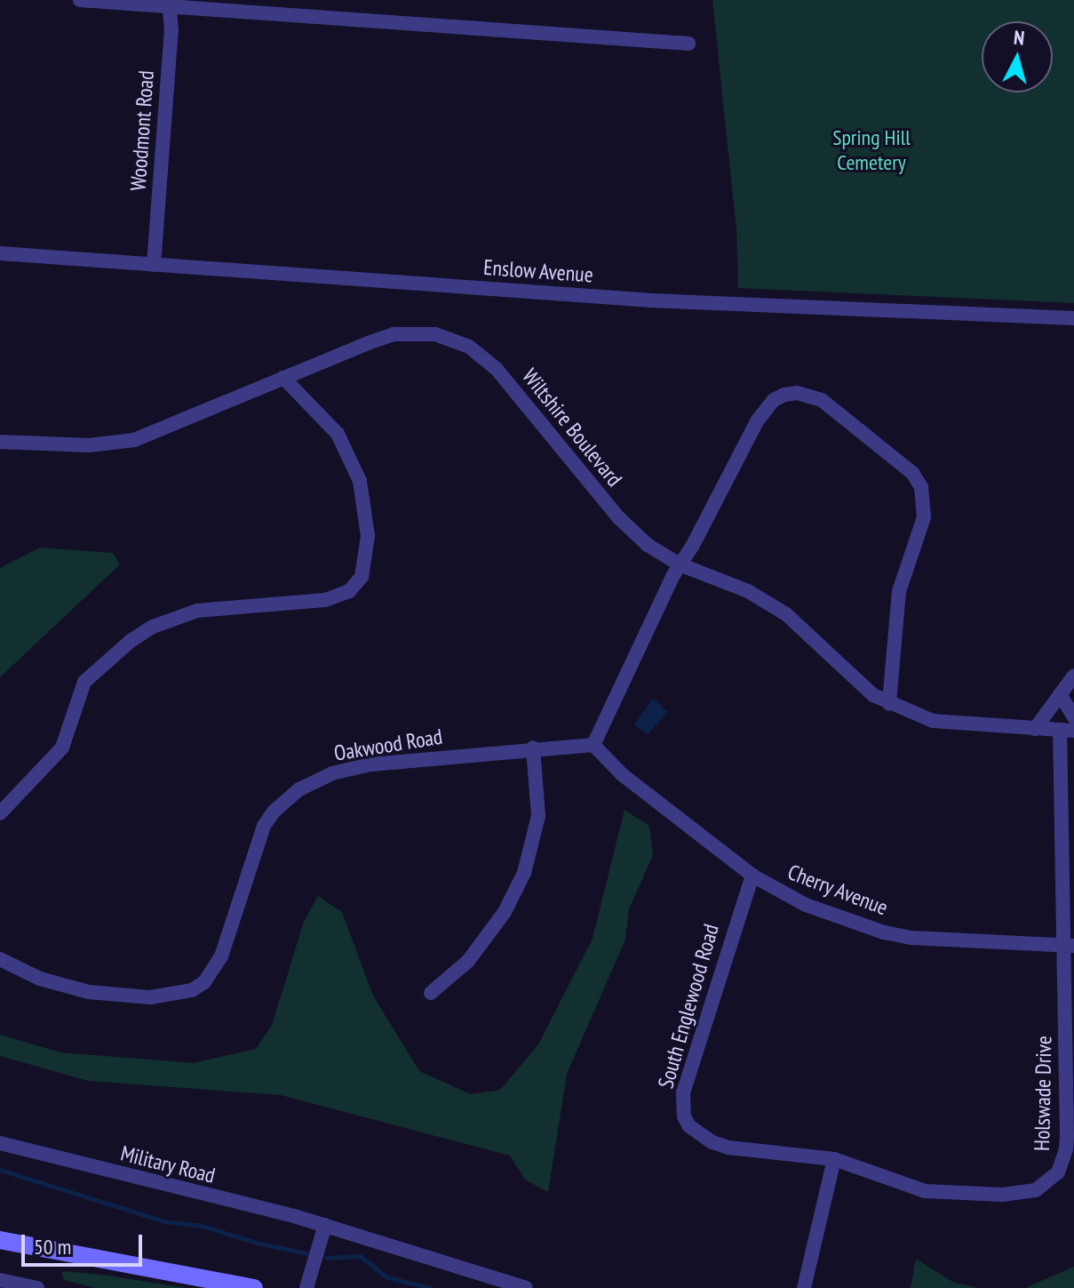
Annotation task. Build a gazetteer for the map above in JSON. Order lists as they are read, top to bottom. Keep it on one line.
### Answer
{"streets":{"street":["Woodmont Road","Enslow Avenue","Wiltshire Boulevard","Oakwood Road","Cherry Avenue","South Englewood Road","Holswade Drive","Military Road"]},"crossings":[["Woodmont Road","Enslow Avenue"],["Wiltshire Boulevard","Holswade Drive"],["Oakwood Road","Cherry Avenue"],["Cherry Avenue","South Englewood Road"],["Cherry Avenue","Holswade Drive"],["South Englewood Road","Holswade Drive"]],"parks":["Spring Hill Cemetery"],"scale_bar":"50 m","north":"top"}
